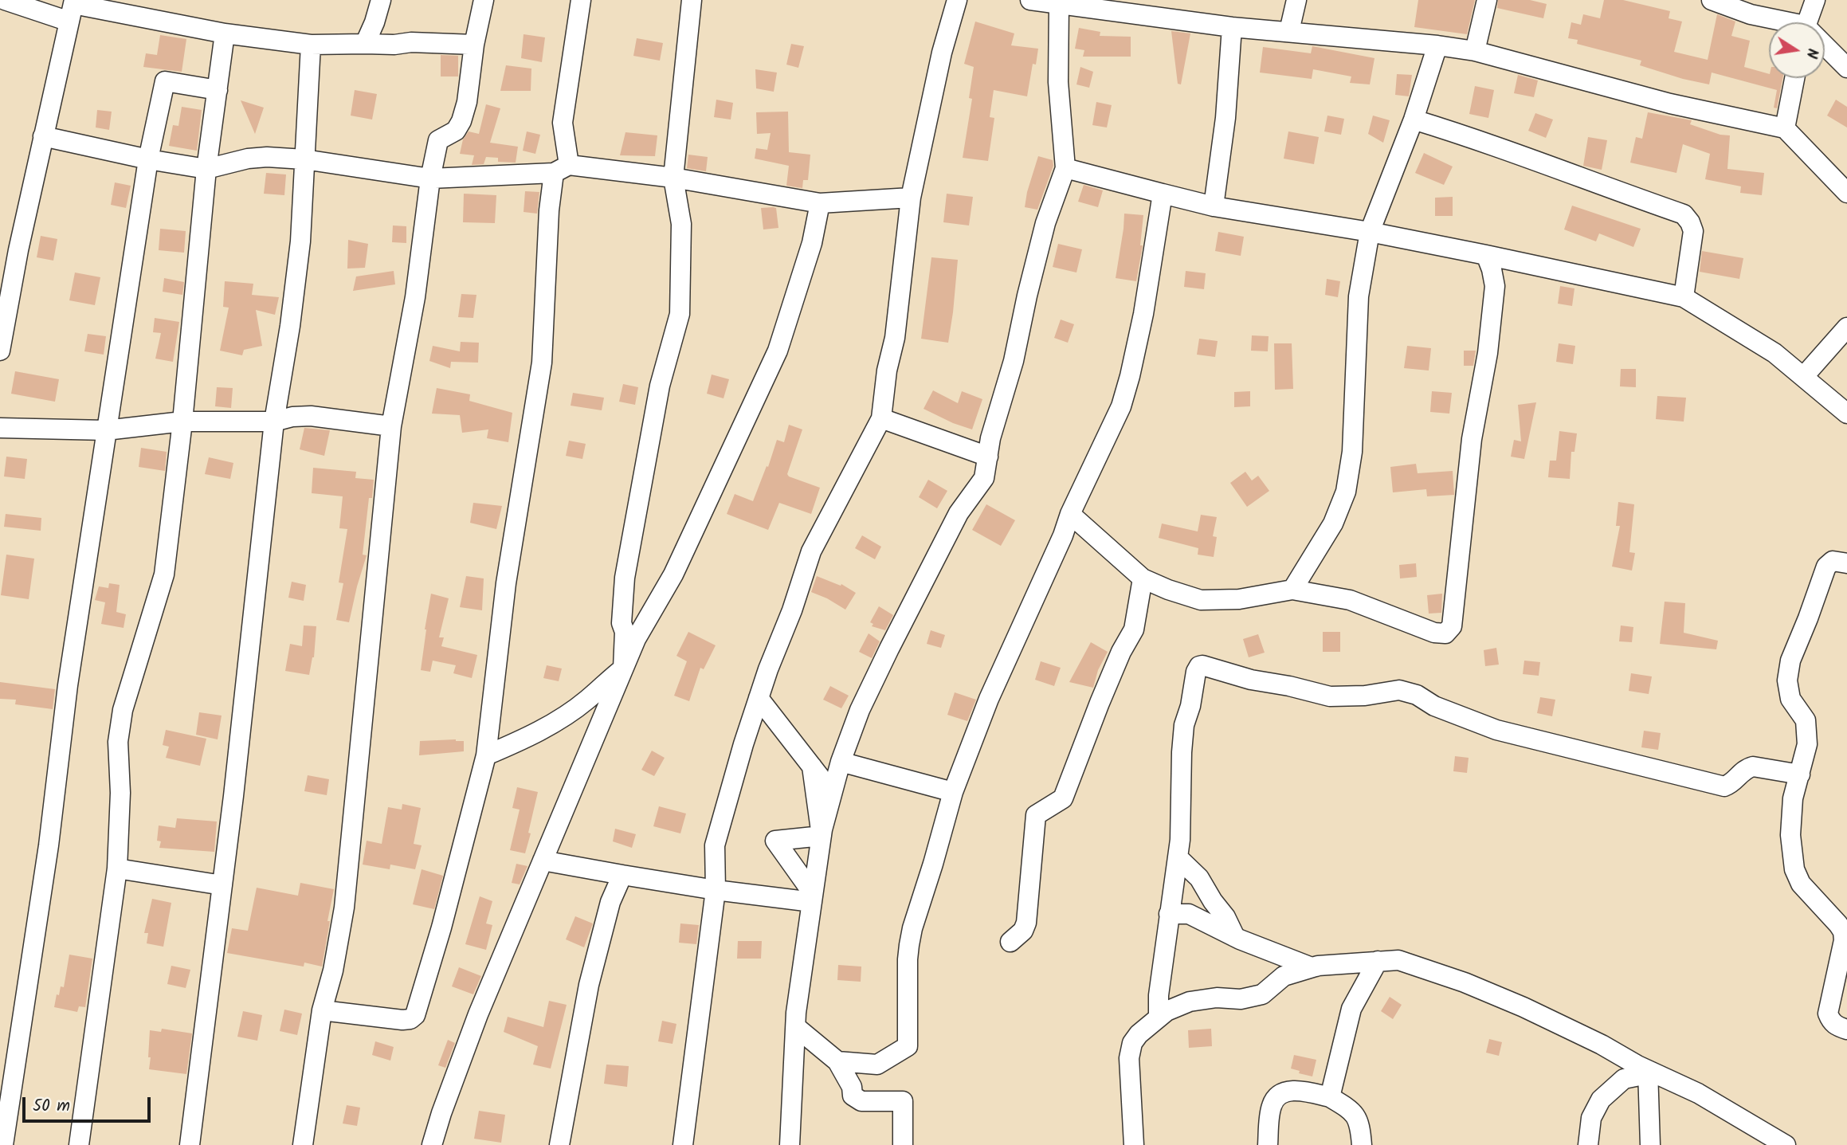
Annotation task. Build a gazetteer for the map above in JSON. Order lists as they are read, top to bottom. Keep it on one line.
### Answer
{"scale_bar":"50 m","north":"right"}
